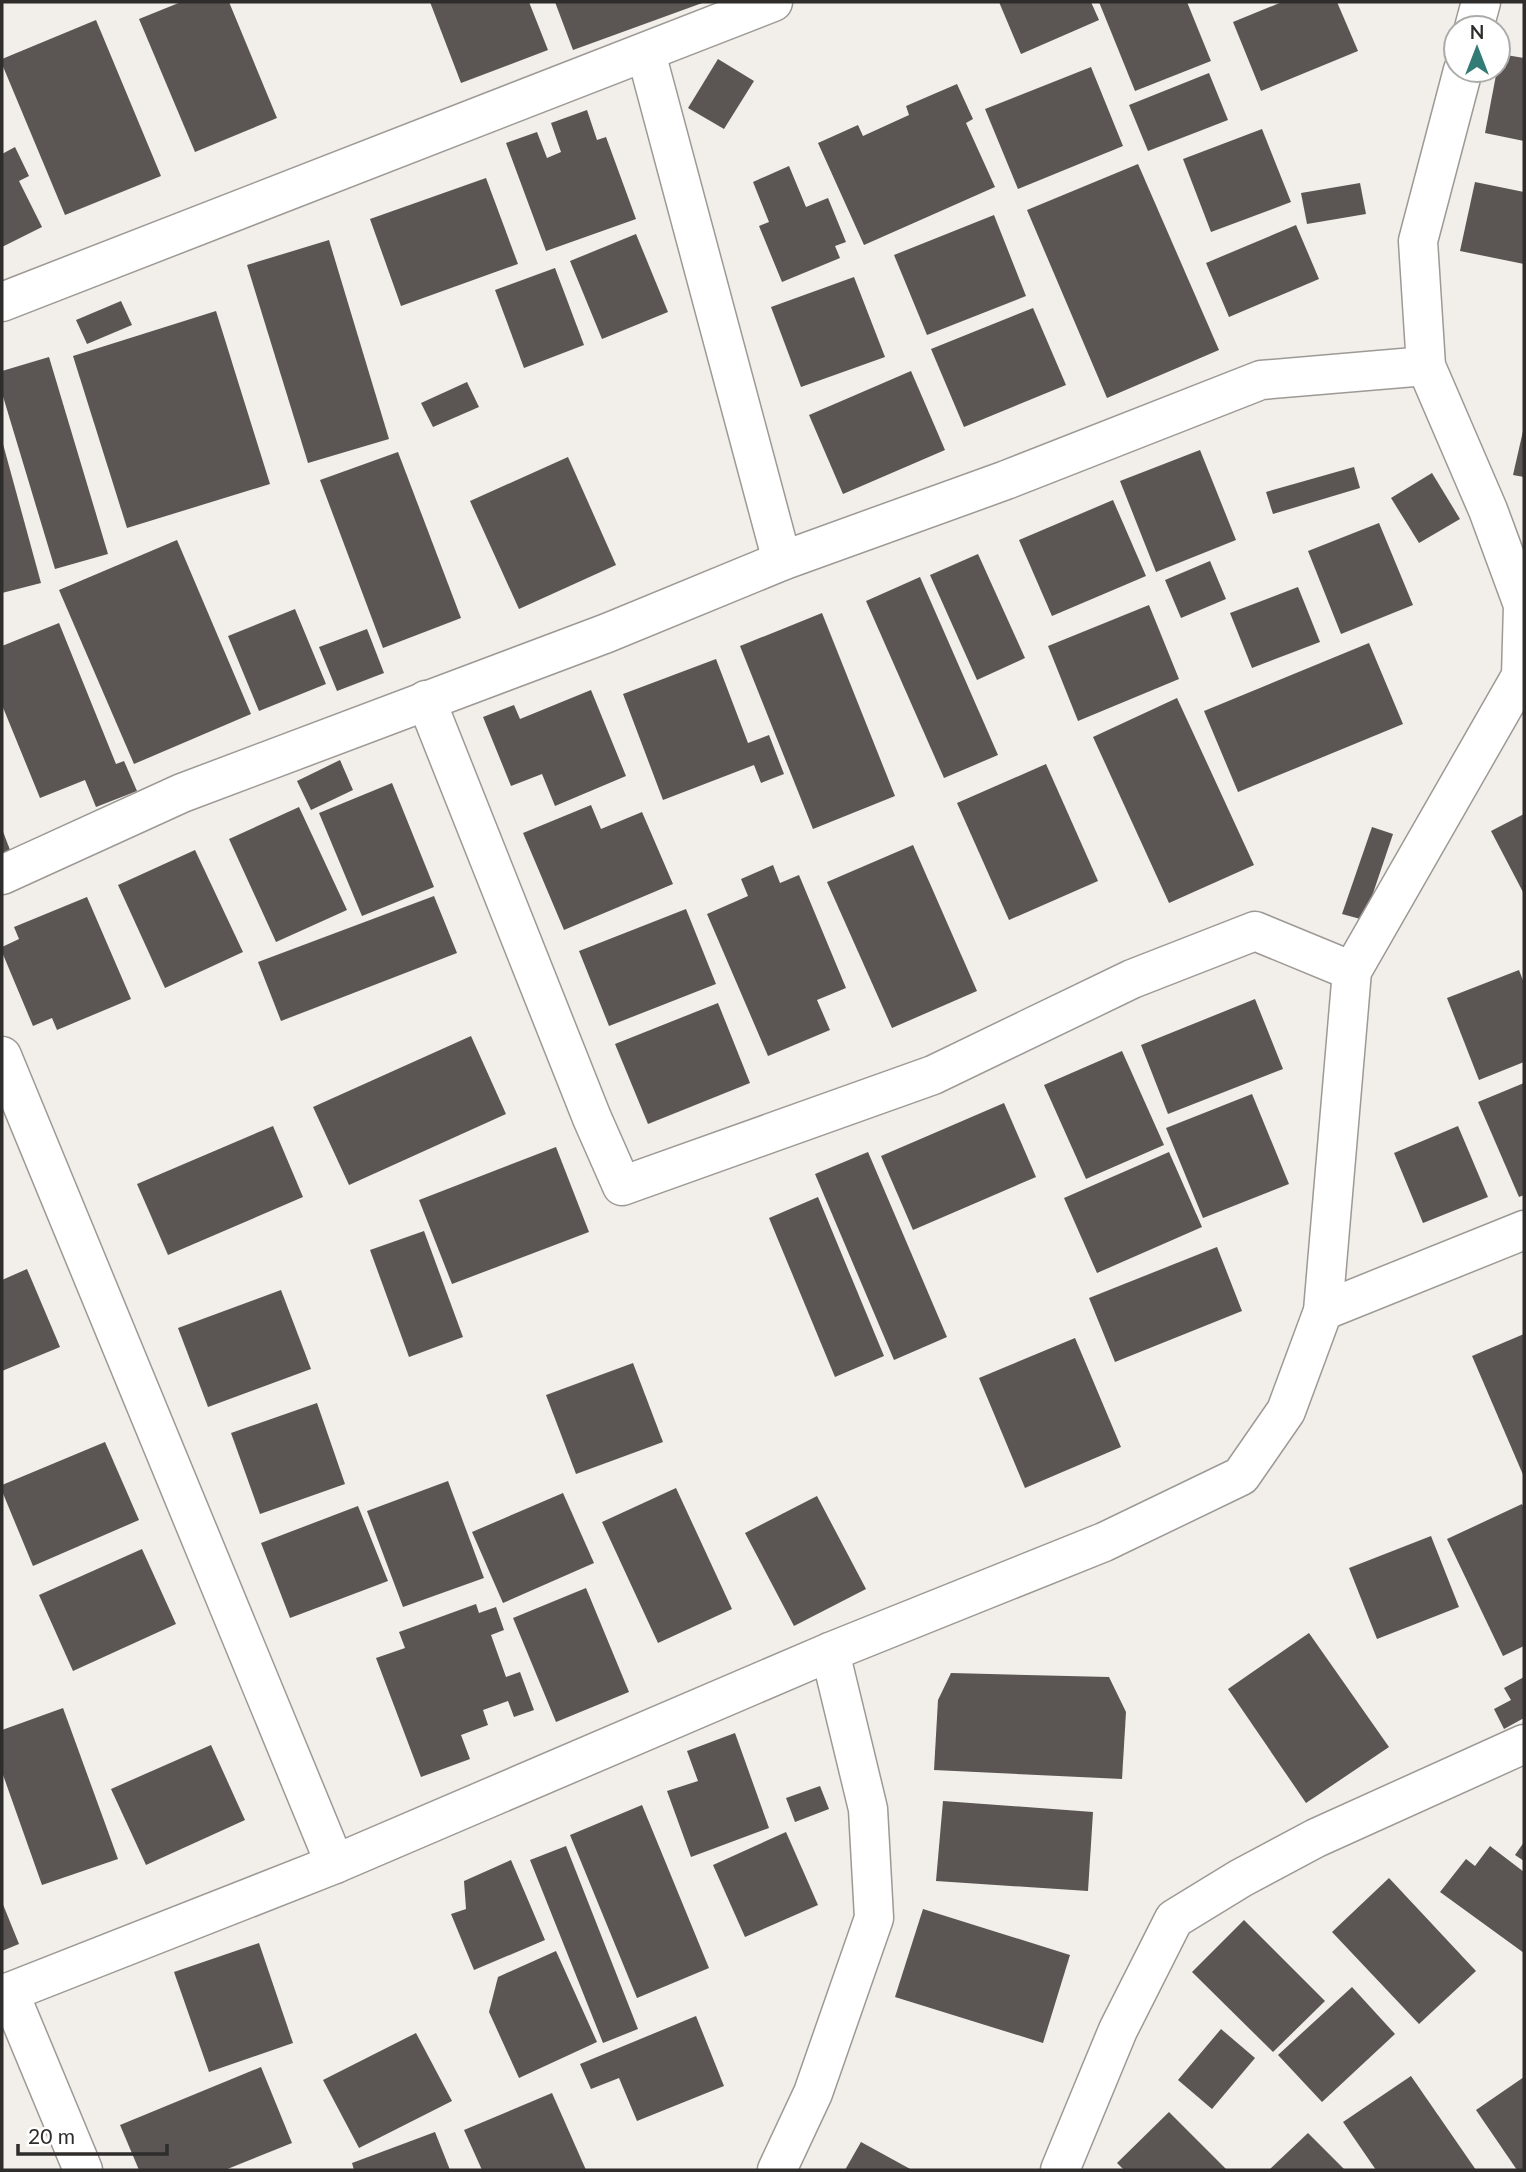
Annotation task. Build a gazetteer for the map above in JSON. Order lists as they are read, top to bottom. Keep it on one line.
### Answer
{"scale_bar":"20 m","north":"top"}
